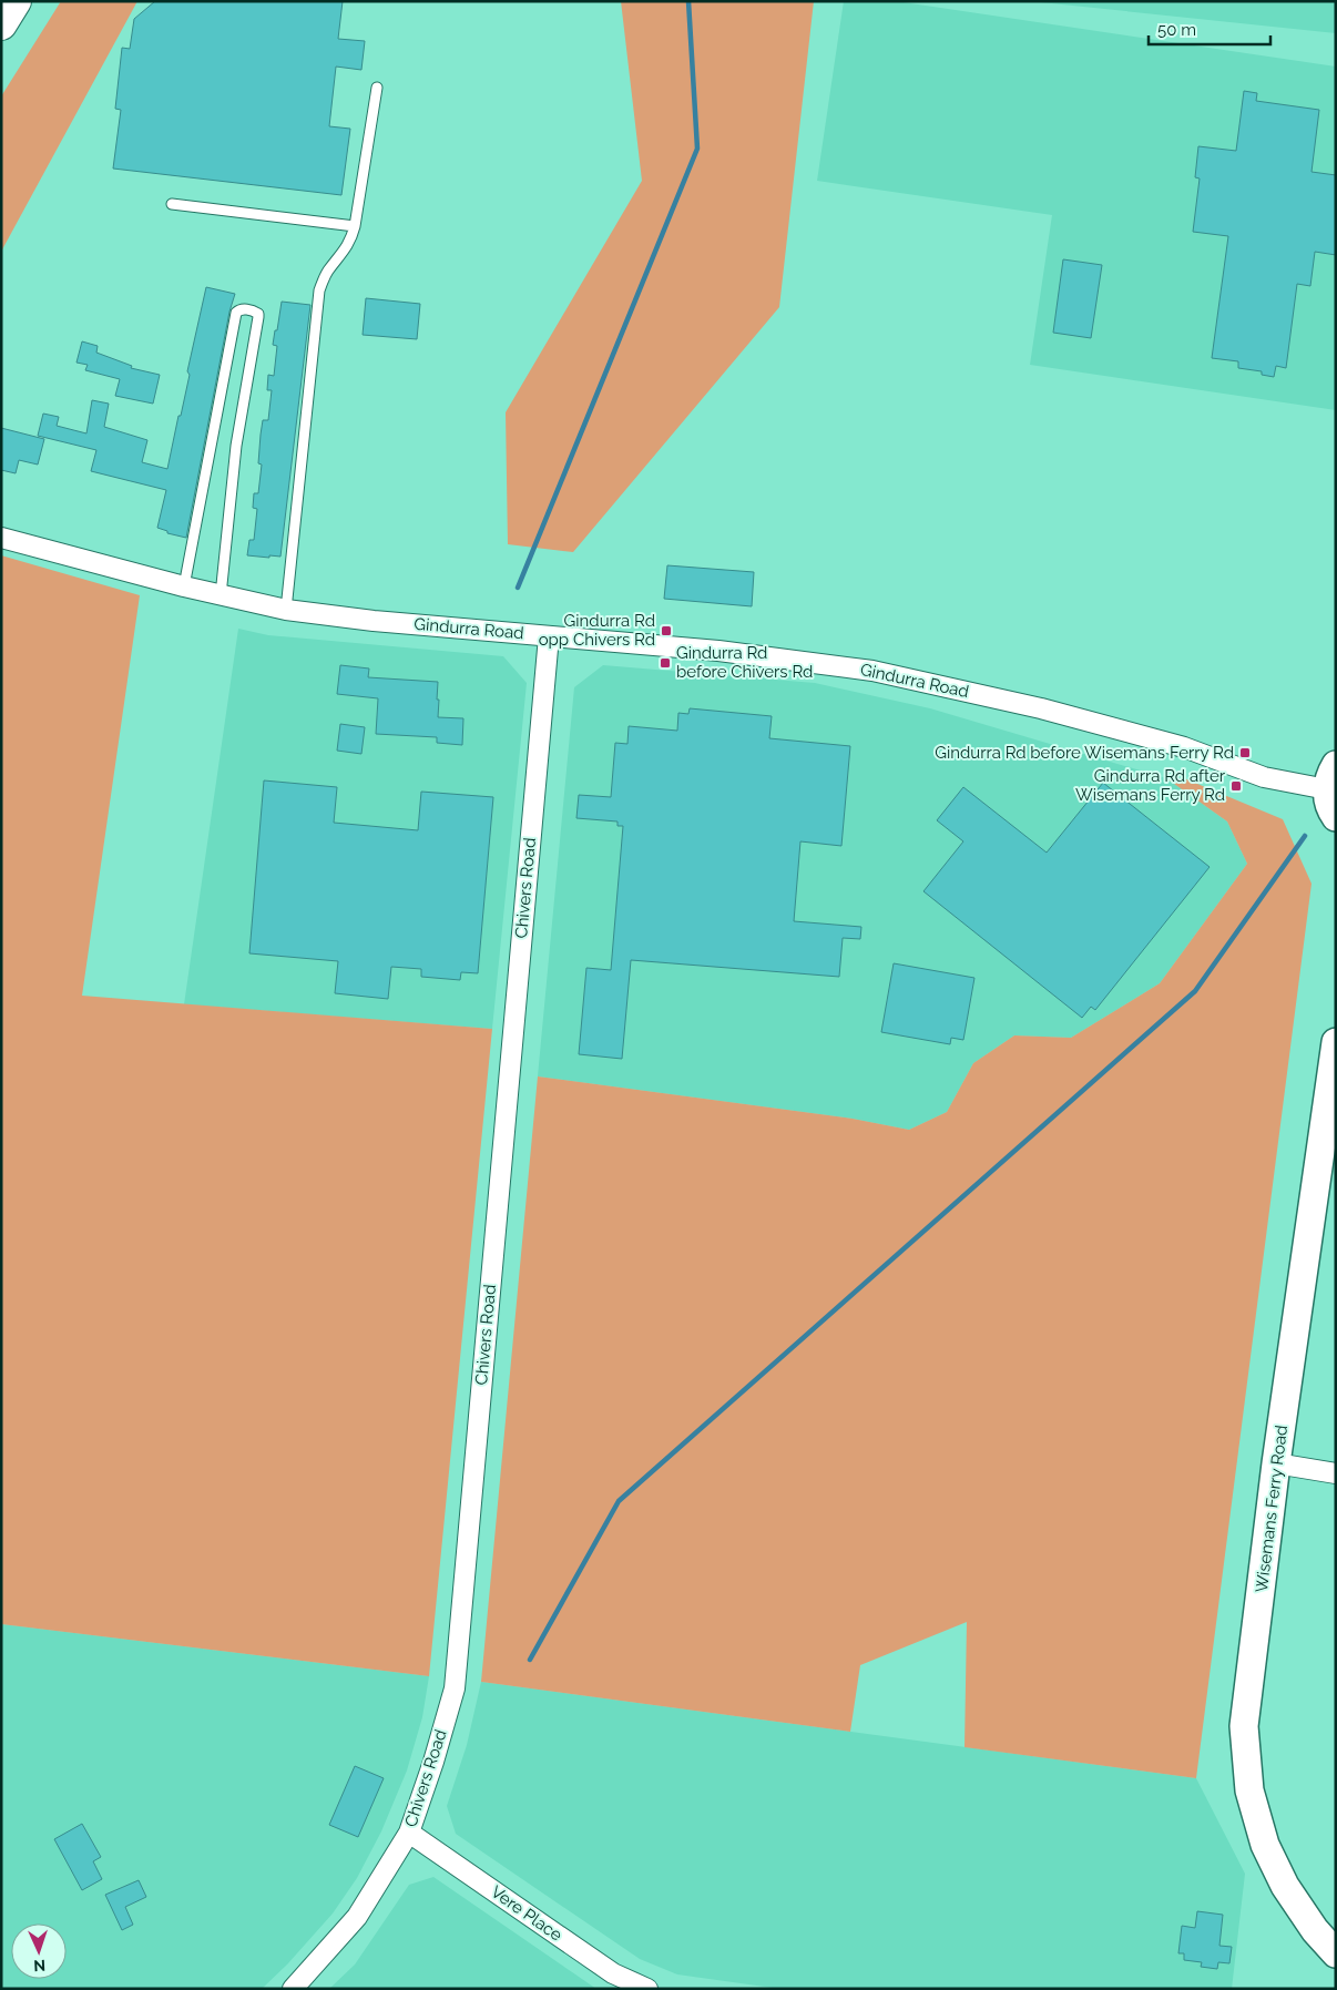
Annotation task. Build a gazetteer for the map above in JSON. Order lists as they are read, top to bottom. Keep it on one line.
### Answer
{"streets":{"main road":["Wisemans Ferry Road"],"street":["Gindurra Road","Chivers Road","Vere Place"]},"crossings":[["Gindurra Road","Chivers Road"],["Chivers Road","Vere Place"]],"places":{"transit":["Gindurra Rd opp Chivers Rd","Gindurra Rd before Chivers Rd","Gindurra Rd before Wisemans Ferry Rd","Gindurra Rd after Wisemans Ferry Rd"]},"scale_bar":"50 m","north":"bottom"}
